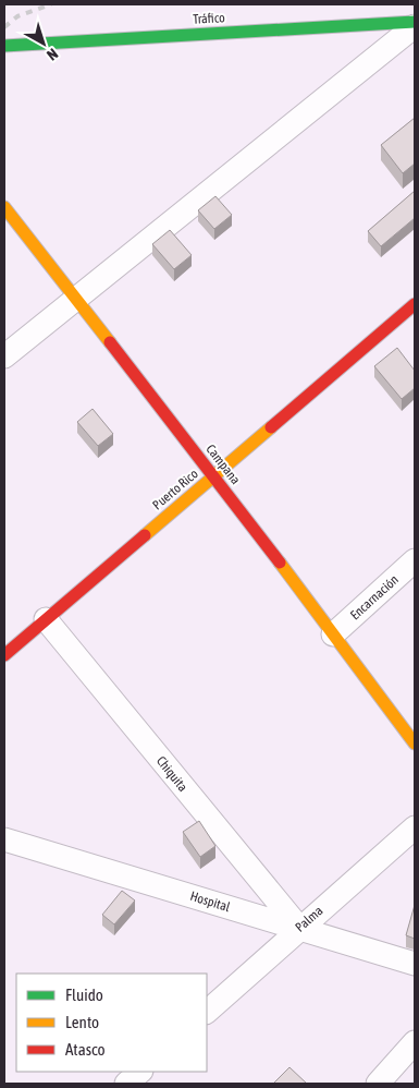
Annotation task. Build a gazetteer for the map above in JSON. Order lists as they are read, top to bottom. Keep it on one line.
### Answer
{"streets":{"street":["Tráfico","Campana","Puerto Rico","Encarnación","Chiquita","Hospital","Palma"]},"crossings":[["Campana","Puerto Rico"],["Campana","Encarnación"],["Puerto Rico","Chiquita"],["Chiquita","Hospital"],["Chiquita","Palma"],["Hospital","Palma"]],"legend":["Fluido","Lento","Atasco"],"north":"bottom right"}
